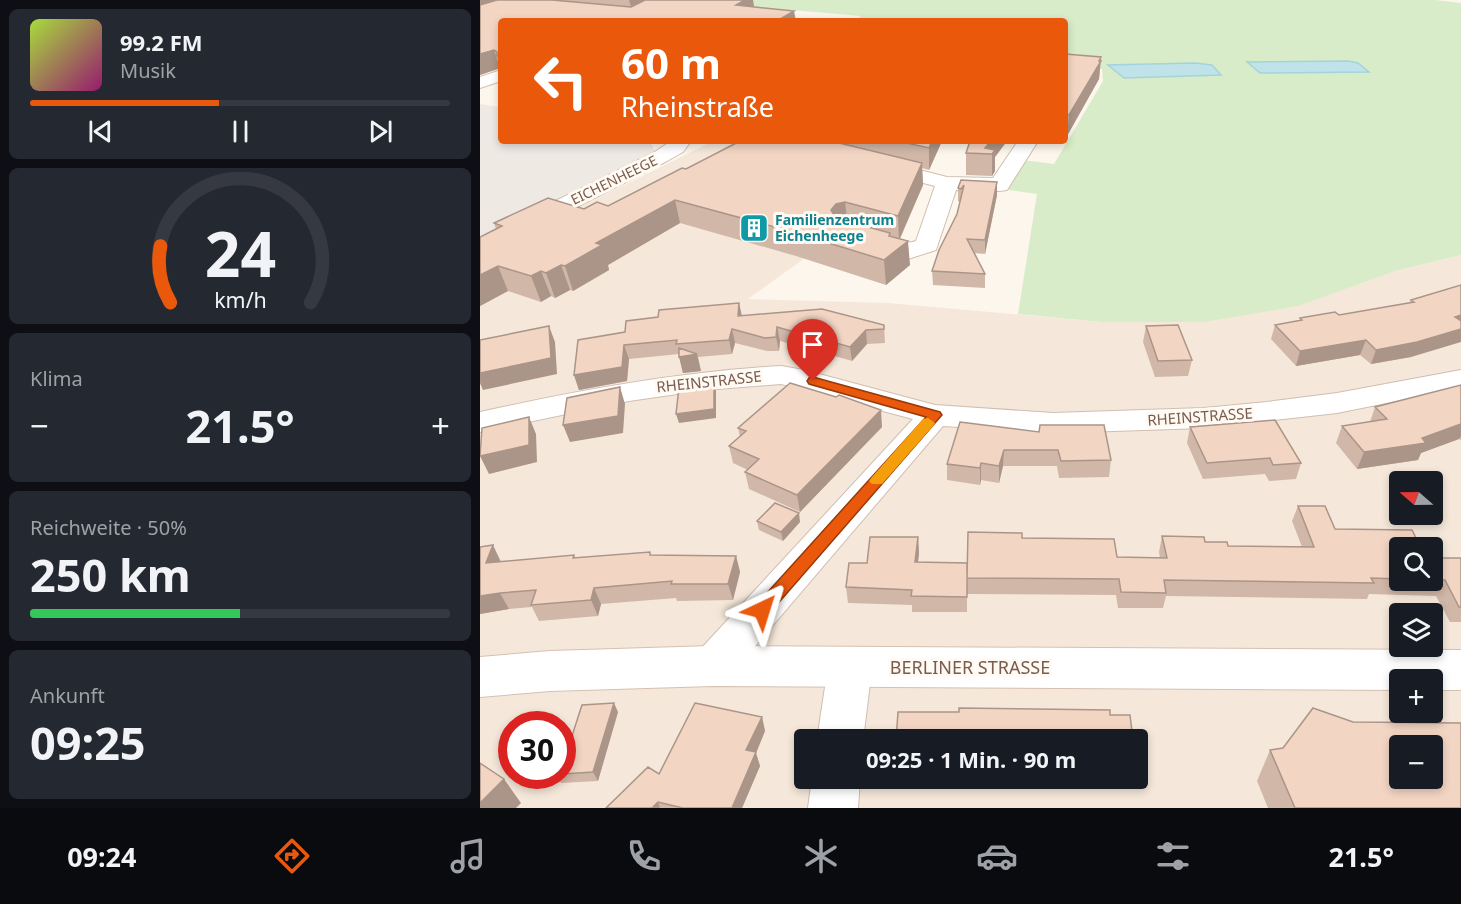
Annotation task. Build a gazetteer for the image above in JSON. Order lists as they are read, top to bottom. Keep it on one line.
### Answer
{"streets":{"street":["EICHENHEEGE","RHEINSTRASSE","BERLINER STRASSE"]},"places":{"building":["Familienzentrum Eichenheege"]},"north":"left","page":{"turn":["60 m","Rheinstraße"],"song":["99.2 FM","Musik"],"tile":["Klima",["Reichweite · 50%","250 km"],["Ankunft","09:25"]],"heat":["−","21.5°","+"],"map_buttons":["+","−"],"limit":"30","trip":"09:25 · 1 Min. · 90 m","tabs":["09:24","21.5°"],"gauge":["24","km/h"]}}
